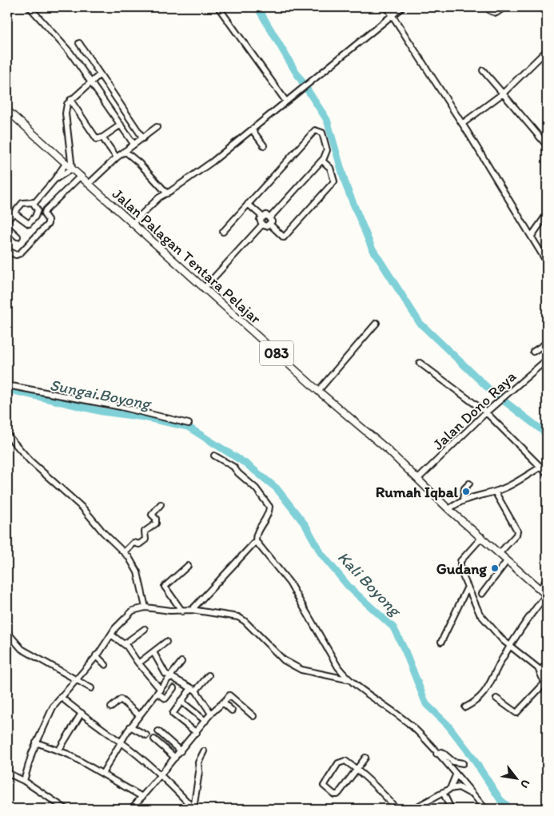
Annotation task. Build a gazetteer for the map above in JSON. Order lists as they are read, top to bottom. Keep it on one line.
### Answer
{"streets":{"main road":["Jalan Palagan Tentara Pelajar","083"],"street":["Jalan Dono Raya"]},"crossings":[["Jalan Palagan Tentara Pelajar","Jalan Dono Raya"]],"water":["Sungai Boyong","Kali Boyong"],"places":["Rumah Iqbal","Gudang"],"north":"bottom right"}
